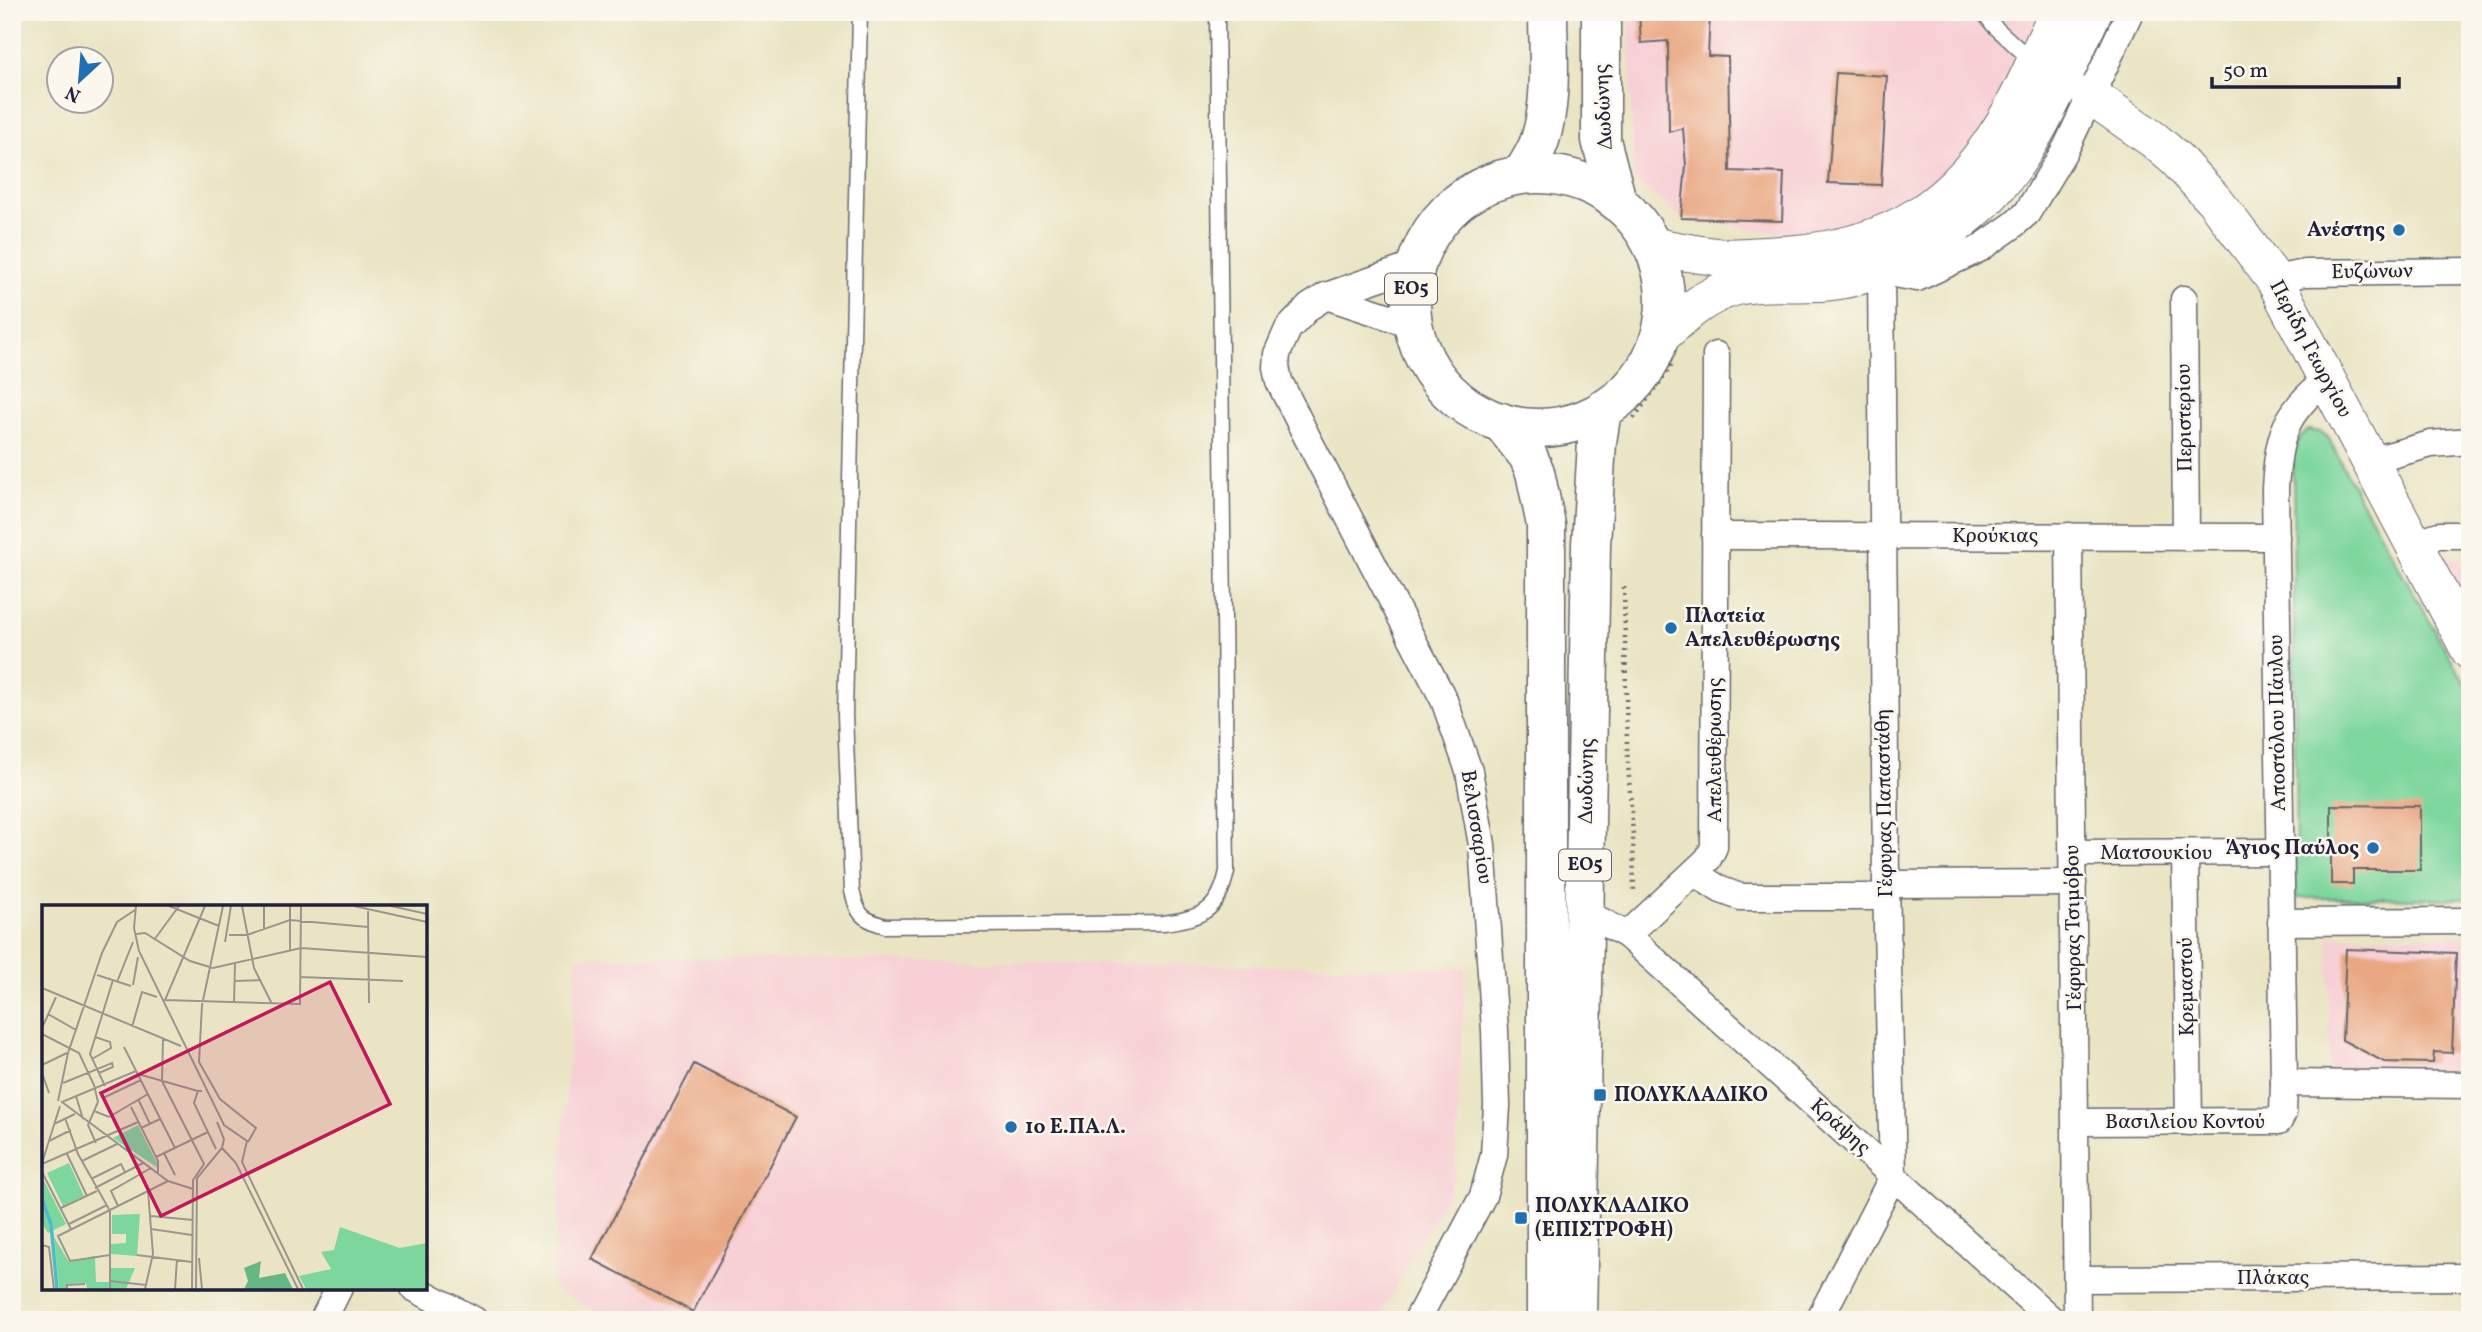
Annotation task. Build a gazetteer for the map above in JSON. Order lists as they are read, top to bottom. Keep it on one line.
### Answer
{"streets":{"main road":["Δωδώνης","ΕΟ5","Περίδη Γεωργίου"],"street":["Ευζώνων","Περιστερίου","Κρούκιας","Αποστόλου Πάυλου","Απελευθέρωσης","Γέφυρας Παπαστάθη","Βελισσαρίου","Ματσουκίου","Γέφυρας Τσιμόβου","Κρεμαστού","Βασιλείου Κοντού","Κράψης","Πλάκας"]},"crossings":[["Δωδώνης","Βελισσαρίου"],["Ευζώνων","Περίδη Γεωργίου"],["Περίδη Γεωργίου","Αποστόλου Πάυλου"],["Περιστερίου","Κρούκιας"],["Κρούκιας","Αποστόλου Πάυλου"],["Κρούκιας","Απελευθέρωσης"],["Κρούκιας","Γέφυρας Παπαστάθη"],["Κρούκιας","Γέφυρας Τσιμόβου"],["Αποστόλου Πάυλου","Ματσουκίου"],["Αποστόλου Πάυλου","Βασιλείου Κοντού"],["Απελευθέρωσης","Κράψης"],["Γέφυρας Παπαστάθη","Κράψης"],["Ματσουκίου","Γέφυρας Τσιμόβου"],["Ματσουκίου","Κρεμαστού"],["Γέφυρας Τσιμόβου","Βασιλείου Κοντού"],["Γέφυρας Τσιμόβου","Πλάκας"],["Κρεμαστού","Βασιλείου Κοντού"]],"places":{"other":["Ανέστης","Πλατεία Απελευθέρωσης","Άγιος Παύλος","1ο Ε.ΠΑ.Λ."],"transit":["ΠΟΛΥΚΛΑΔΙΚΟ","ΠΟΛΥΚΛΑΔΙΚΟ (ΕΠΙΣΤΡΟΦΗ)"]},"scale_bar":"50 m","north":"bottom left"}
